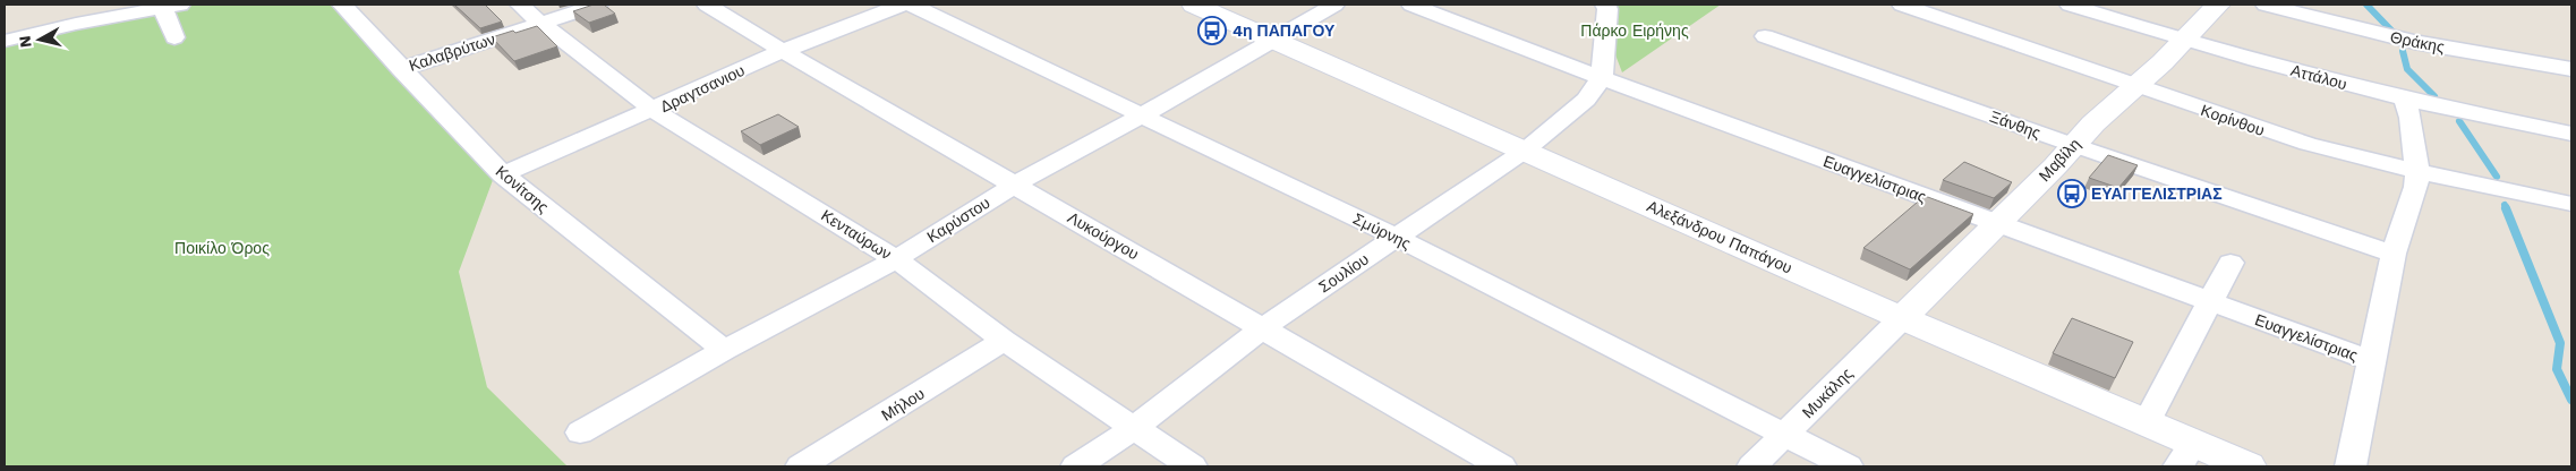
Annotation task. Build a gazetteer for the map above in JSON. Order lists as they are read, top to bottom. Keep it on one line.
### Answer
{"streets":{"street":["Θράκης","Καλαβρύτων","Αττάλου","Δραγτσανιου","Κορίνθου","Ξάνθης","Μαβίλη","Ευαγγελίστριας","Κονίτσης","Καρύστου","Σμύρνης","Κενταύρων","Λυκούργου","Αλεξάνδρου Παπάγου","Σουλίου","Μυκάλης","Μήλου"]},"crossings":[["Καλαβρύτων","Κονίτσης"],["Καλαβρύτων","Κενταύρων"],["Αττάλου","Μαβίλη"],["Δραγτσανιου","Κονίτσης"],["Δραγτσανιου","Κενταύρων"],["Δραγτσανιου","Λυκούργου"],["Κορίνθου","Μαβίλη"],["Ξάνθης","Μαβίλη"],["Μαβίλη","Ευαγγελίστριας"],["Μαβίλη","Αλεξάνδρου Παπάγου"],["Μαβίλη","Μυκάλης"],["Ευαγγελίστριας","Σουλίου"],["Κονίτσης","Καρύστου"],["Καρύστου","Σμύρνης"],["Καρύστου","Κενταύρων"],["Καρύστου","Λυκούργου"],["Καρύστου","Αλεξάνδρου Παπάγου"],["Σμύρνης","Σουλίου"],["Σμύρνης","Μυκάλης"],["Κενταύρων","Σουλίου"],["Κενταύρων","Μήλου"],["Λυκούργου","Σουλίου"],["Αλεξάνδρου Παπάγου","Σουλίου"],["Αλεξάνδρου Παπάγου","Μυκάλης"]],"parks":["Πάρκο Ειρήνης","Ποικίλο Όρος"],"places":{"bus stop":["4η ΠΑΠΑΓΟΥ","ΕΥΑΓΓΕΛΙΣΤΡΙΑΣ"]},"north":"left"}
